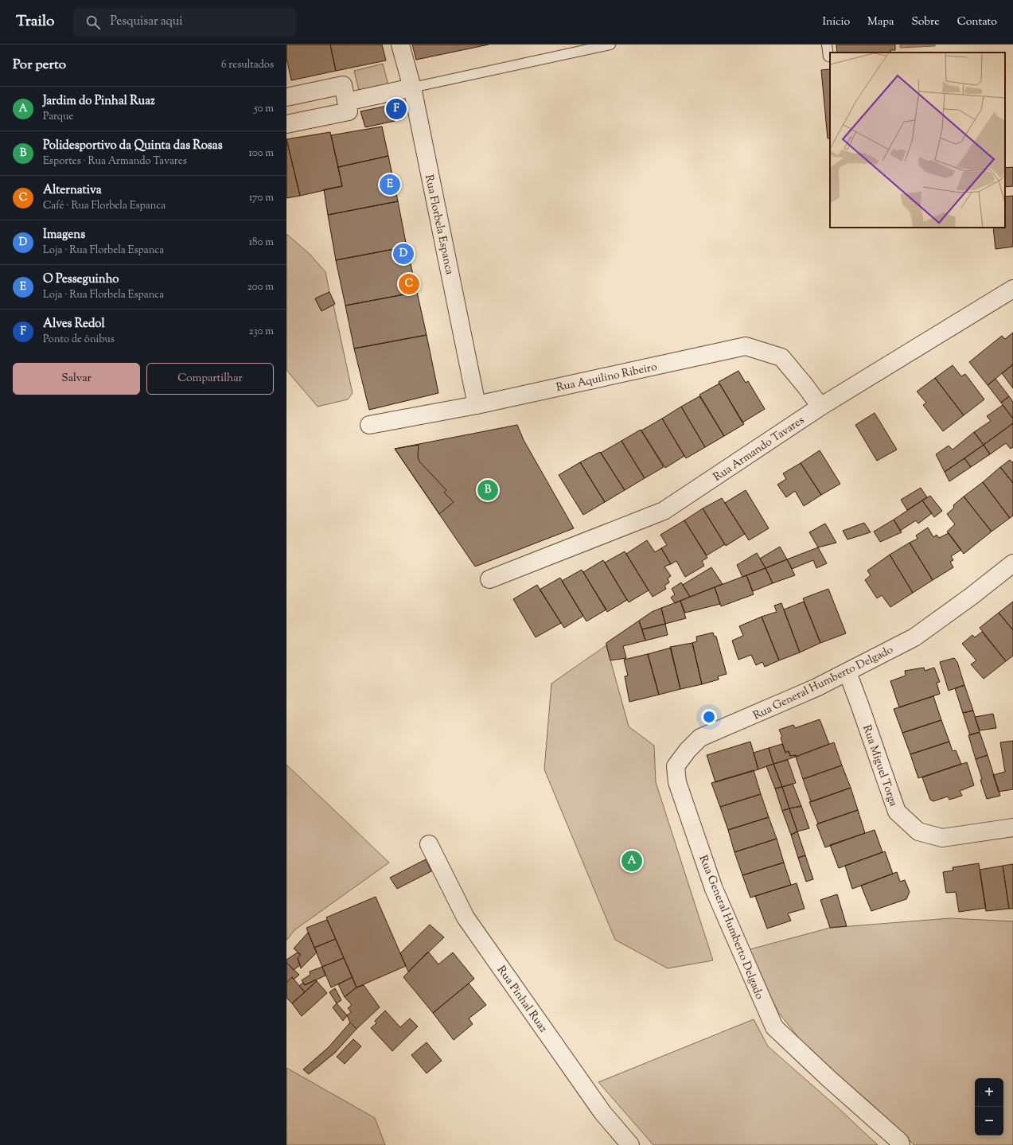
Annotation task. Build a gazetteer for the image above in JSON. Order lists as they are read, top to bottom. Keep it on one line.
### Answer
{"streets":{"street":["Rua Florbela Espanca","Rua Aquilino Ribeiro","Rua Armando Tavares","Rua General Humberto Delgado","Rua Miguel Torga","Rua Pinhal Ruaz"]},"crossings":[["Rua Florbela Espanca","Rua Aquilino Ribeiro"],["Rua Aquilino Ribeiro","Rua Armando Tavares"],["Rua General Humberto Delgado","Rua Miguel Torga"]],"page":{"header":"Trailo","search":"Pesquisar aqui","nav":["Início","Mapa","Sobre","Contato"],"heading":["Por perto","6 resultados"],"list":[{"mark":"A","name":"Jardim do Pinhal Ruaz","note":"Parque","value":"50 m"},{"mark":"B","name":"Polidesportivo da Quinta das Rosas","note":"Esportes · Rua Armando Tavares","value":"100 m"},{"mark":"C","name":"Alternativa","note":"Café · Rua Florbela Espanca","value":"170 m"},{"mark":"D","name":"Imagens","note":"Loja · Rua Florbela Espanca","value":"180 m"},{"mark":"E","name":"O Pesseguinho","note":"Loja · Rua Florbela Espanca","value":"200 m"},{"mark":"F","name":"Alves Redol","note":"Ponto de ônibus","value":"230 m"}],"pins":["F","E","D","C","B","A"],"buttons":["Salvar","Compartilhar"],"map_buttons":["+","−"]}}
